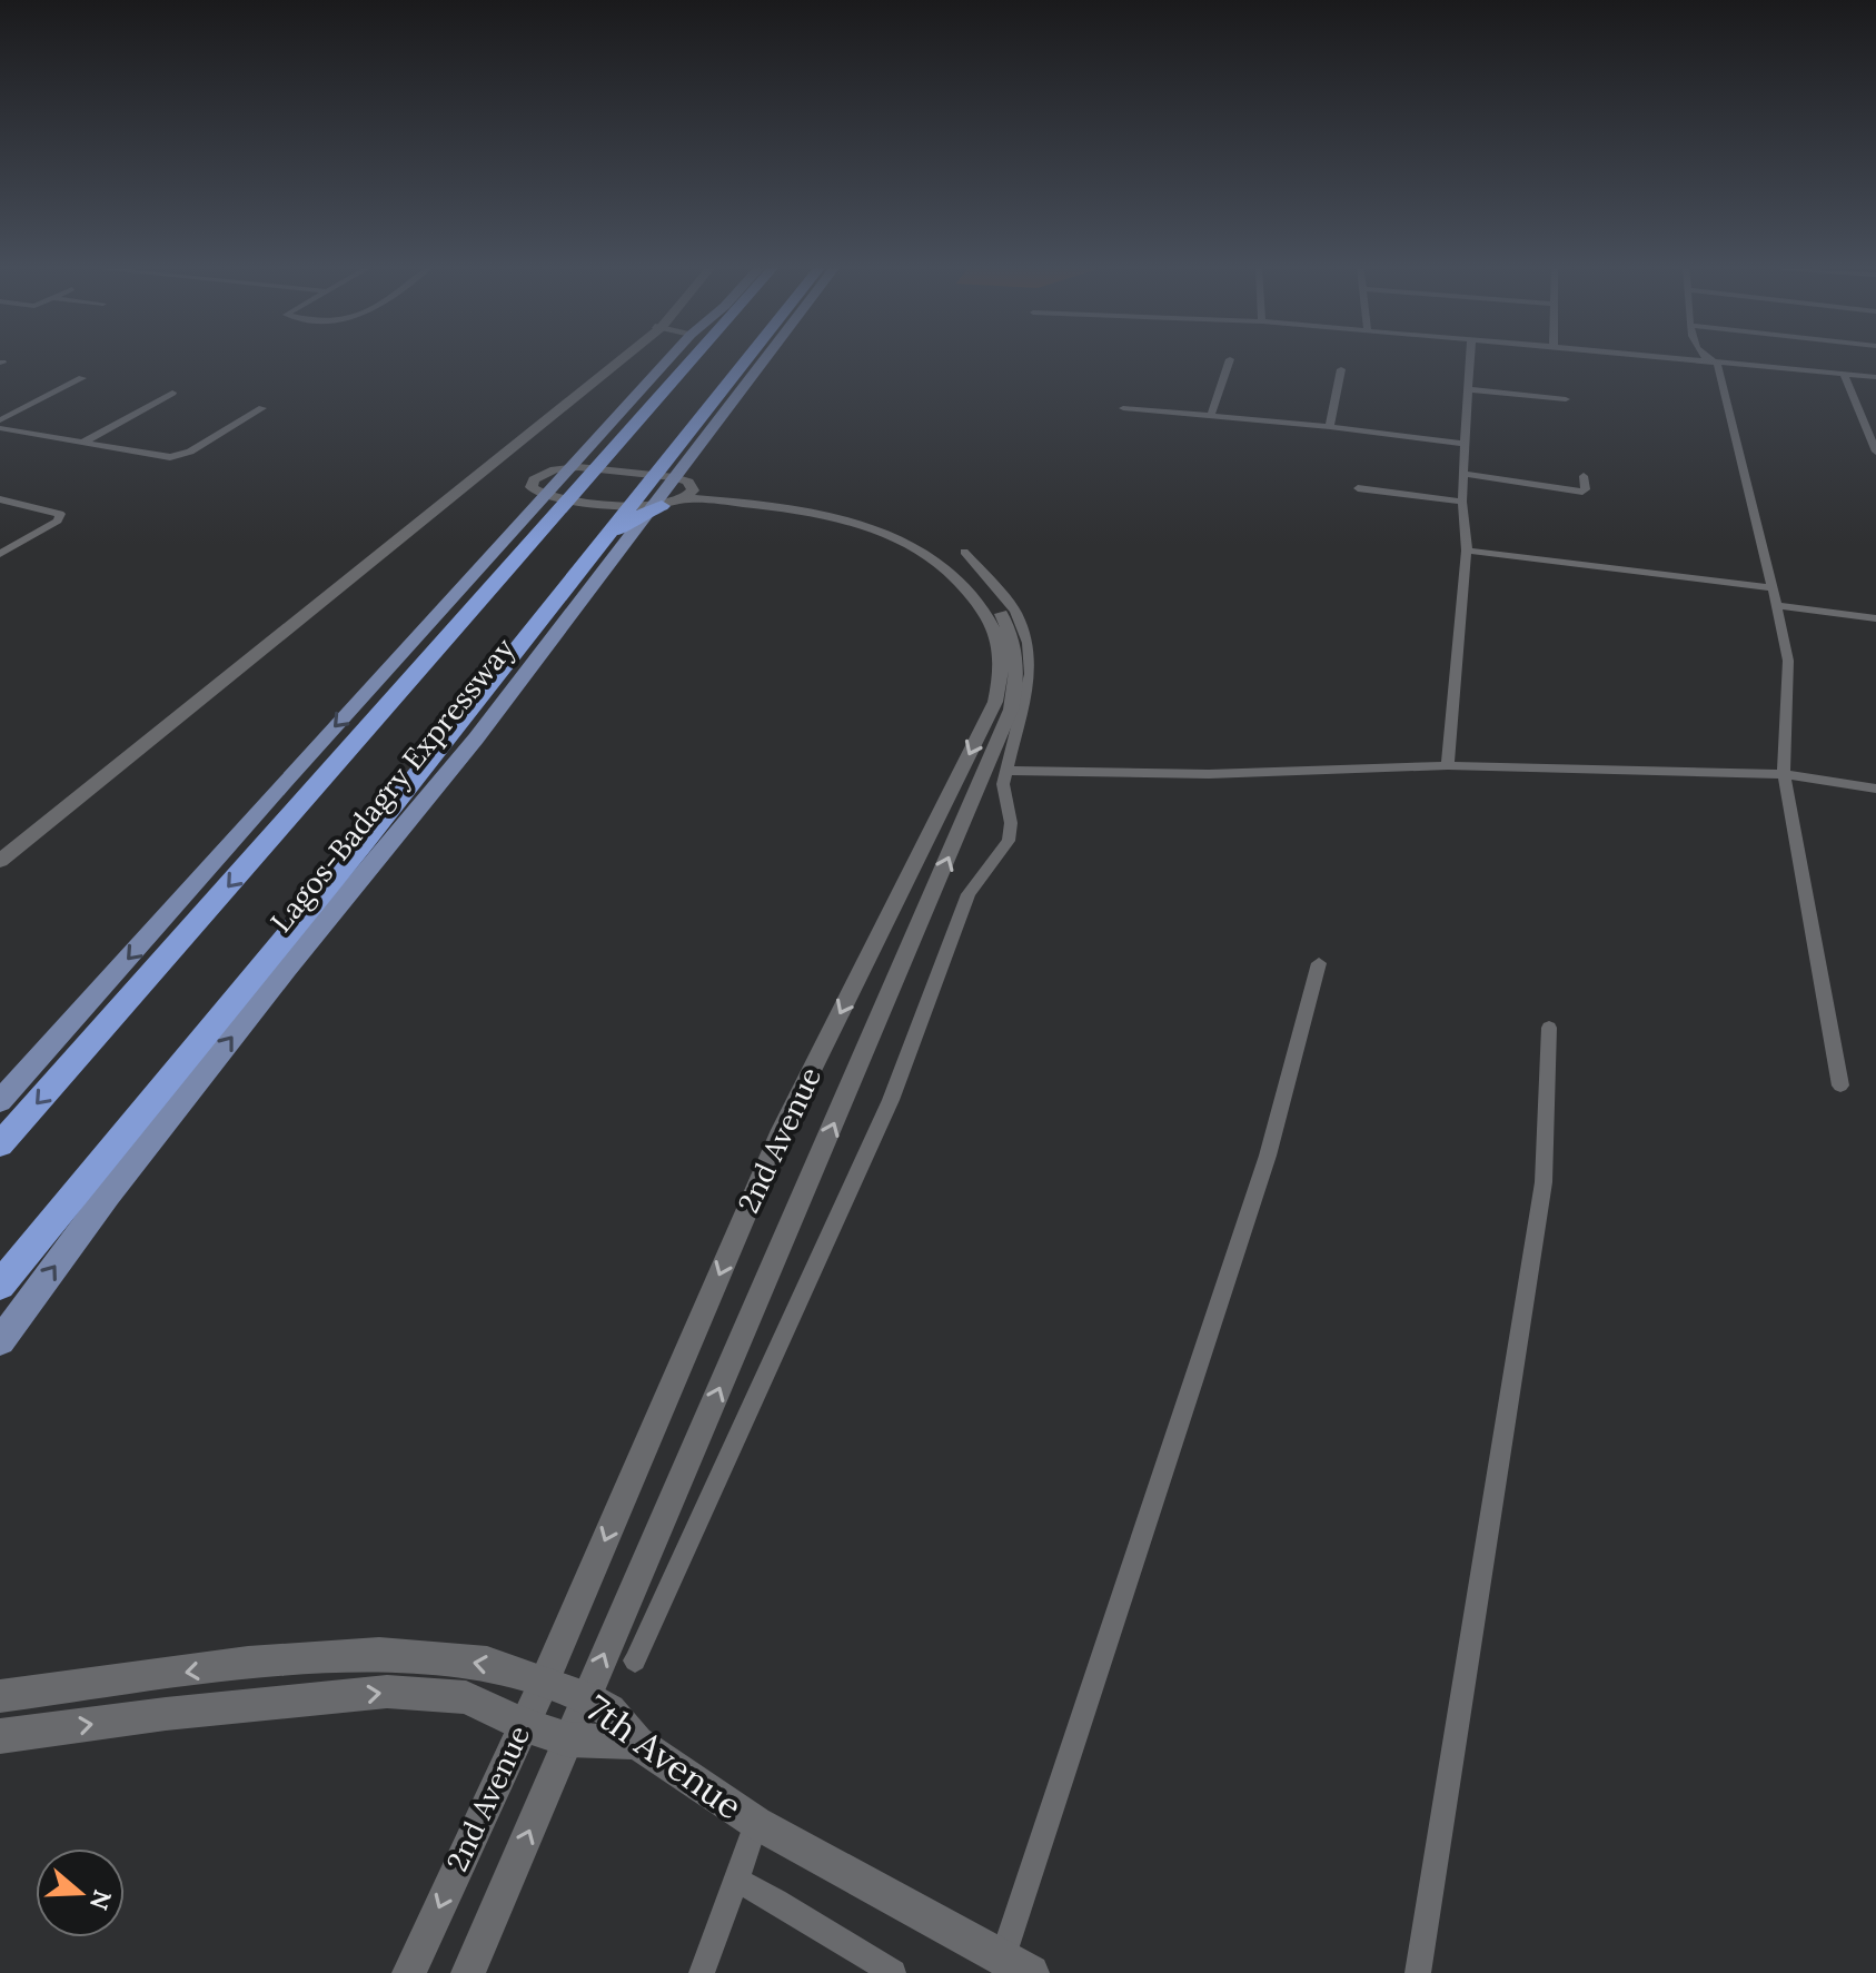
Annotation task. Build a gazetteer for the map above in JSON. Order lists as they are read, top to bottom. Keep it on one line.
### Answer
{"streets":{"highway":["Lagos-Badagry Expressway"],"main road":["7th Avenue"],"street":["2nd Avenue"]},"crossings":[["2nd Avenue","7th Avenue"]],"north":"right"}
